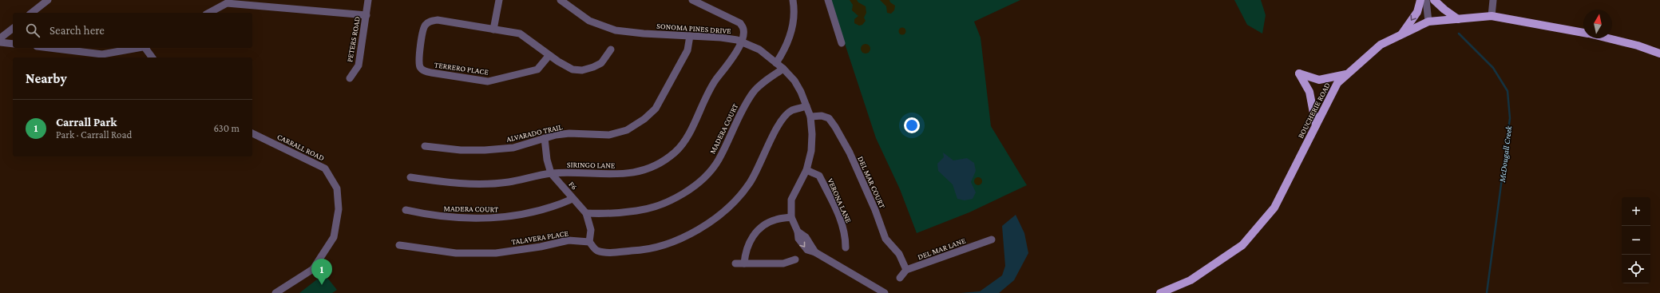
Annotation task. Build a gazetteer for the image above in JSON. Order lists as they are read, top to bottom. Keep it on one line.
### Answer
{"streets":{"main road":["BOUCHERIE ROAD"],"street":["SONOMA PINES DRIVE","PETERS ROAD","TERRERO PLACE","MADERA COURT","ALVARADO TRAIL","CARRALL ROAD","SIRINGO LANE","DEL MAR COURT","F6","VERONA LANE","TALAVERA PLACE","DEL MAR LANE"]},"crossings":[["SONOMA PINES DRIVE","MADERA COURT"],["SONOMA PINES DRIVE","ALVARADO TRAIL"],["SONOMA PINES DRIVE","SIRINGO LANE"],["SONOMA PINES DRIVE","DEL MAR COURT"],["SONOMA PINES DRIVE","VERONA LANE"],["MADERA COURT","F6"],["ALVARADO TRAIL","F6"],["SIRINGO LANE","F6"],["DEL MAR COURT","DEL MAR LANE"],["F6","TALAVERA PLACE"]],"water":["McDougall Creek"],"north":"top","page":{"search":"Search here","heading":"Nearby","list":[{"mark":"1","name":"Carrall Park","note":"Park · Carrall Road","value":"630 m"}],"map_buttons":["+","−"],"pins":"1"}}
